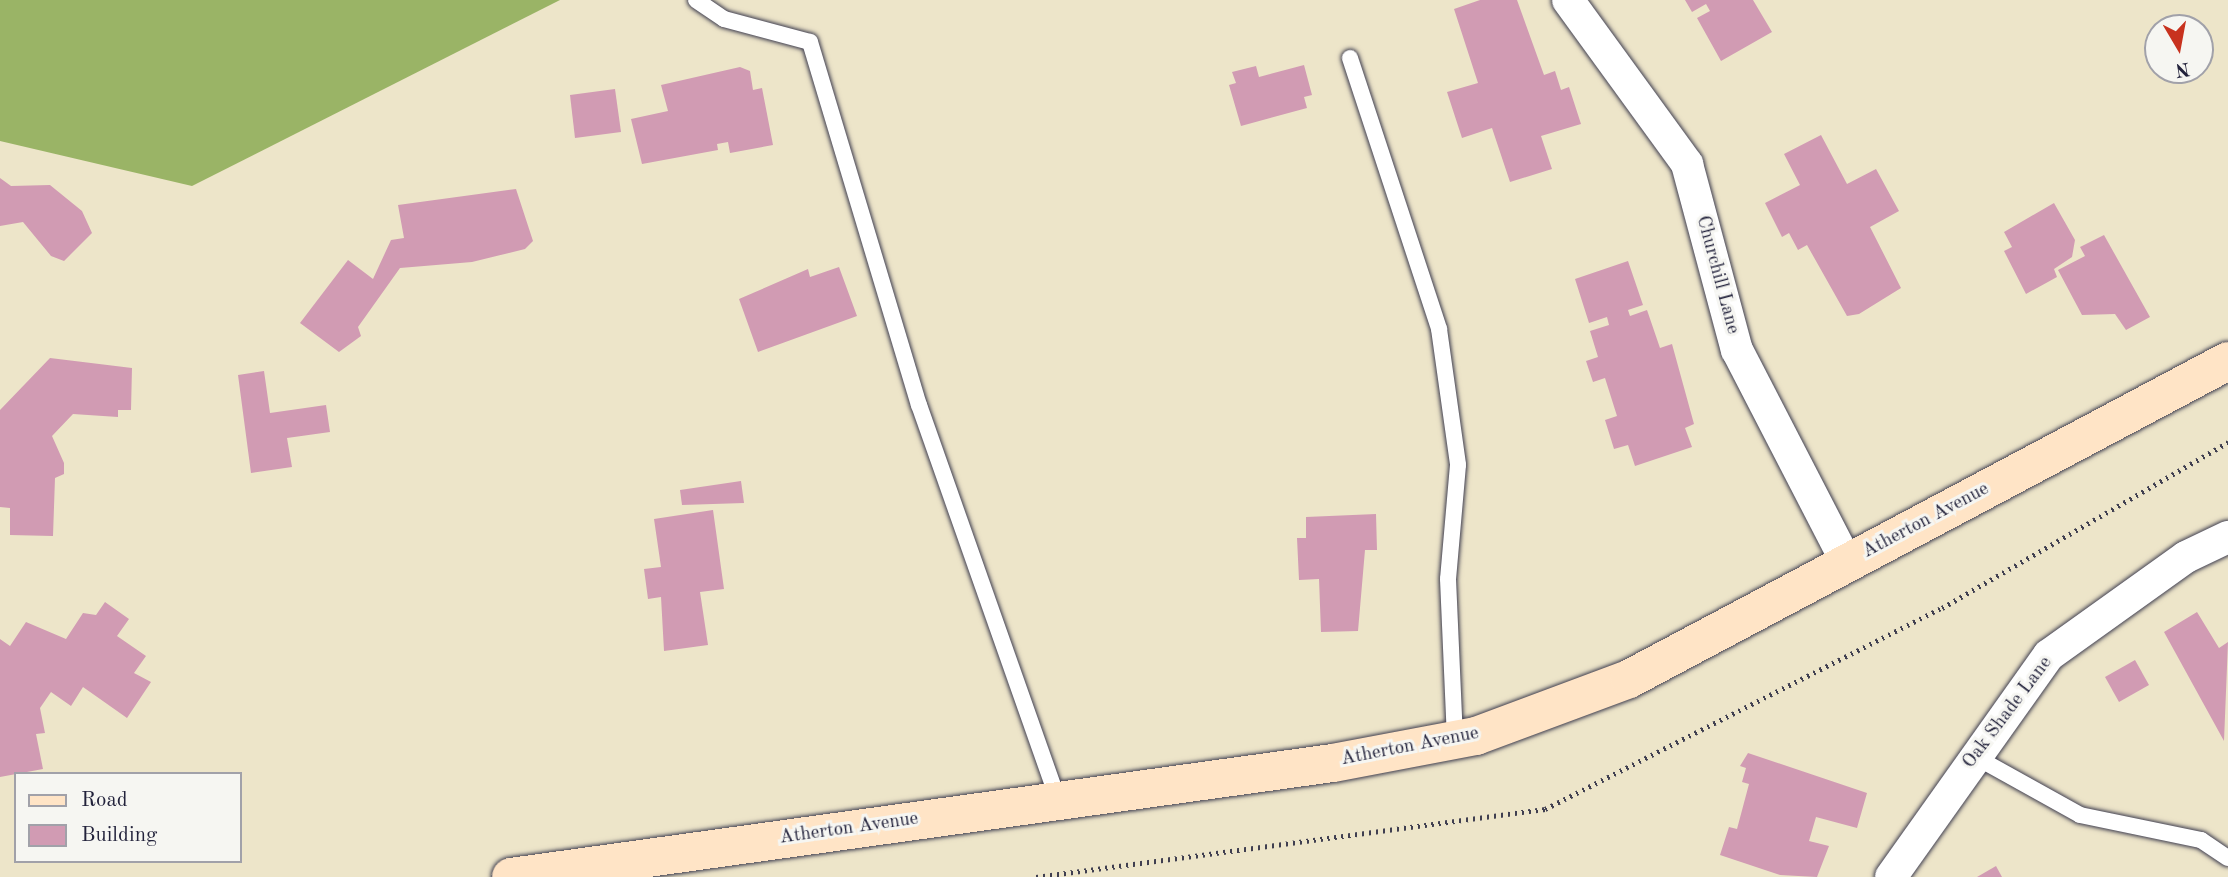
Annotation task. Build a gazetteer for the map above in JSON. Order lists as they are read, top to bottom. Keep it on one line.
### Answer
{"streets":{"main road":["Atherton Avenue"],"street":["Churchill Lane","Oak Shade Lane"]},"crossings":[["Churchill Lane","Atherton Avenue"]],"legend":["Road","Building"],"north":"bottom"}
